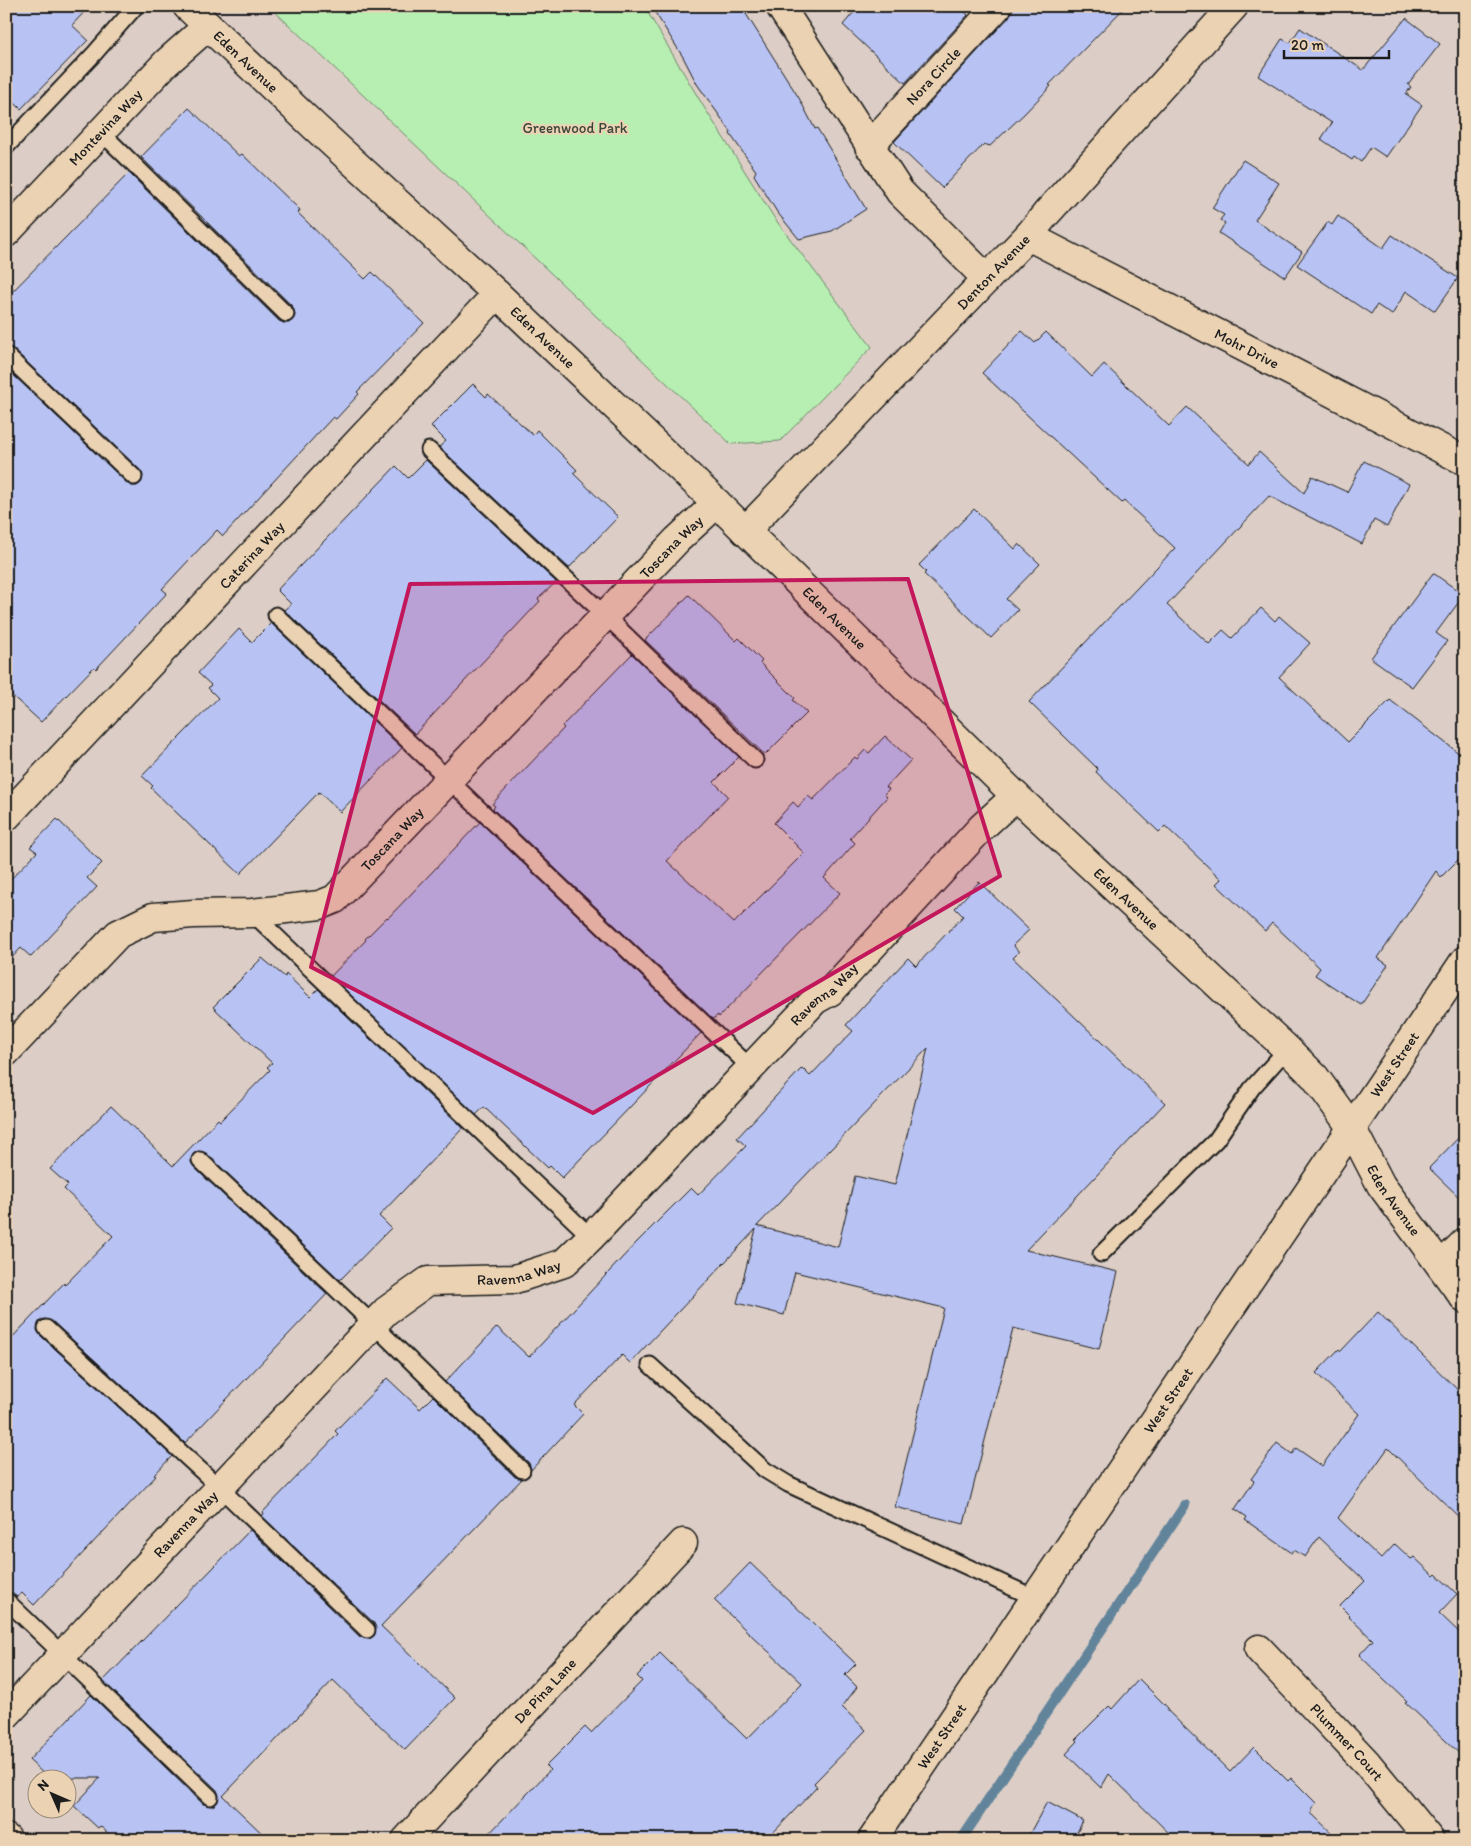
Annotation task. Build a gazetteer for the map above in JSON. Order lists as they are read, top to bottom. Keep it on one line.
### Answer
{"streets":{"street":["Eden Avenue","Nora Circle","Montevina Way","Denton Avenue","Mohr Drive","Toscana Way","Caterina Way","Ravenna Way","West Street","De Pina Lane","Plummer Court"]},"crossings":[["Eden Avenue","Montevina Way"],["Eden Avenue","Denton Avenue"],["Eden Avenue","Toscana Way"],["Eden Avenue","Caterina Way"],["Eden Avenue","Ravenna Way"],["Eden Avenue","West Street"],["Denton Avenue","Mohr Drive"]],"parks":["Greenwood Park"],"scale_bar":"20 m","north":"top left"}
